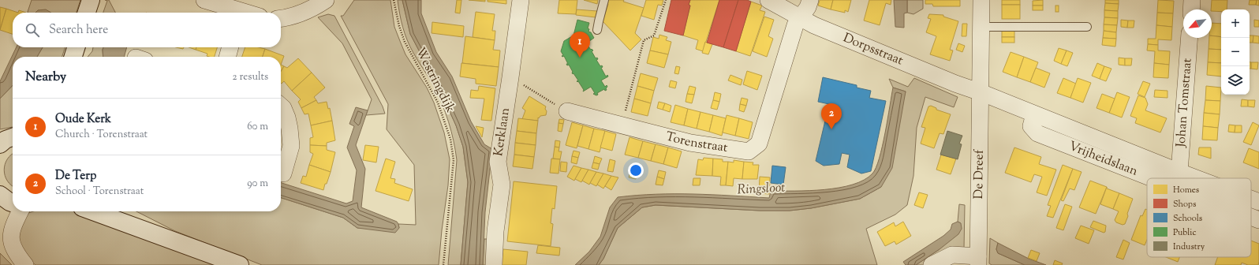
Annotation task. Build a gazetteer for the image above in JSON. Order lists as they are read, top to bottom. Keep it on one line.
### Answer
{"streets":{"street":["Dorpsstraat","Johan Tomstraat","Kerklaan","Torenstraat","Vrijheidslaan","De Dreef"],"path":["Westringdijk"]},"crossings":[["Dorpsstraat","Torenstraat"],["Dorpsstraat","Vrijheidslaan"],["Dorpsstraat","De Dreef"],["Johan Tomstraat","Vrijheidslaan"],["Vrijheidslaan","De Dreef"]],"water":["Ringsloot"],"legend":["Homes","Shops","Schools","Public","Industry"],"north":"bottom left","page":{"map_buttons":["+","−"],"search":"Search here","pins":["1","2"],"heading":["Nearby","2 results"],"list":[{"mark":"1","name":"Oude Kerk","note":"Church · Torenstraat","value":"60 m"},{"mark":"2","name":"De Terp","note":"School · Torenstraat","value":"90 m"}]}}
